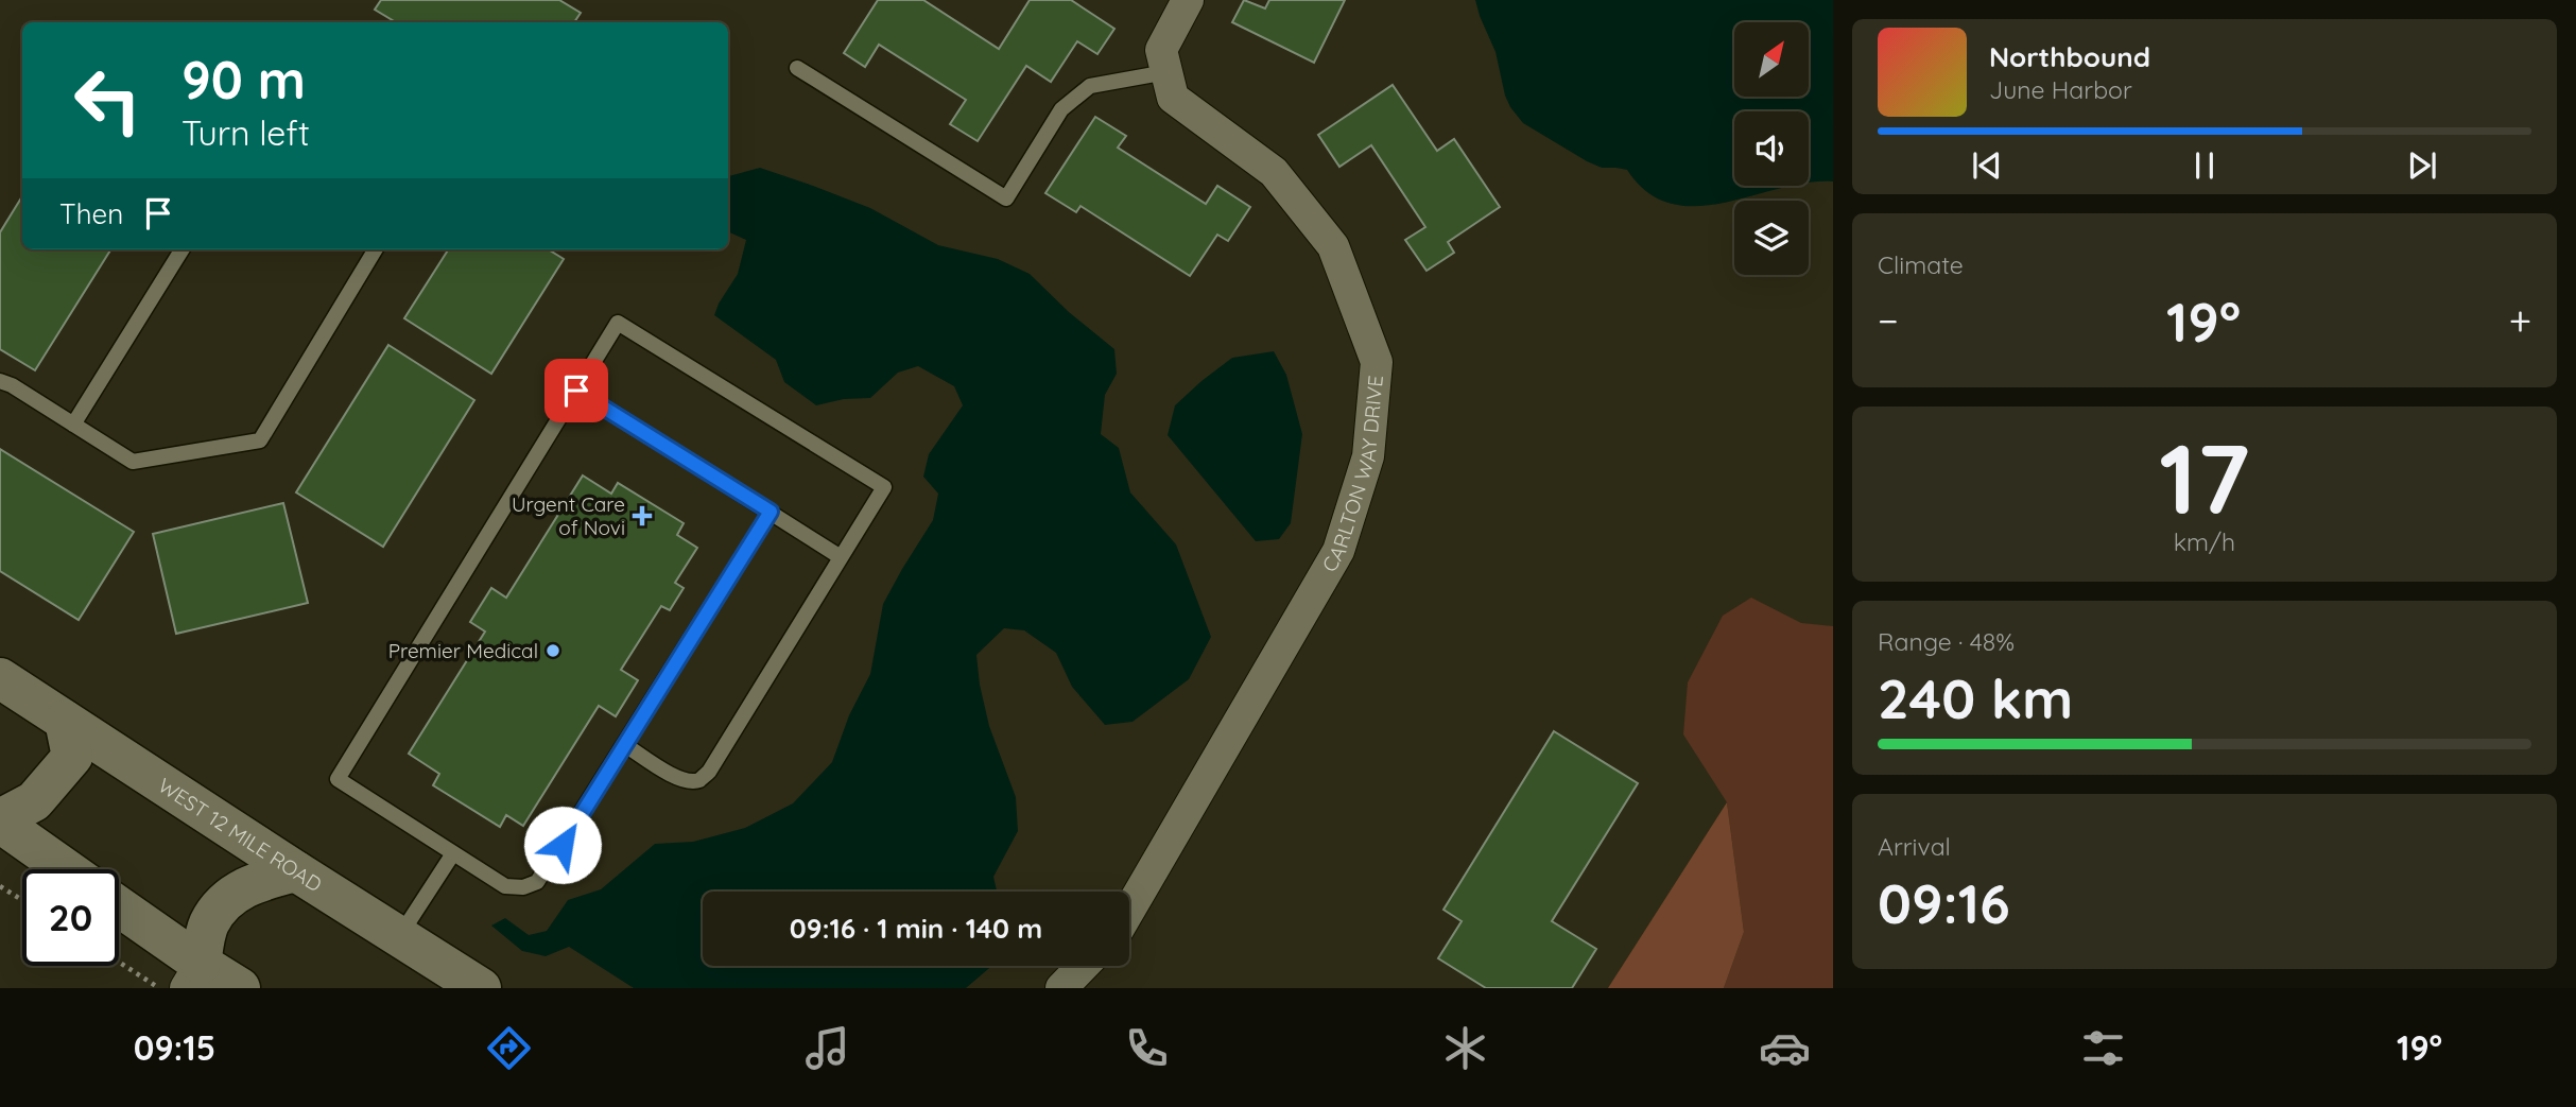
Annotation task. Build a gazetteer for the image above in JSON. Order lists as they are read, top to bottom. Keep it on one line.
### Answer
{"streets":{"main road":["WEST 12 MILE ROAD"],"street":["CARLTON WAY DRIVE"]},"places":{"health":["Urgent Care of Novi"],"other":["Premier Medical"]},"north":"top right","page":{"turn":["90 m","Turn left"],"song":["Northbound","June Harbor"],"then":"Then","tile":["Climate",["17","km/h"],["Range · 48%","240 km"],["Arrival","09:16"]],"heat":["−","19°","+"],"limit":"20","trip":"09:16 · 1 min · 140 m","tabs":["09:15","19°"]}}
